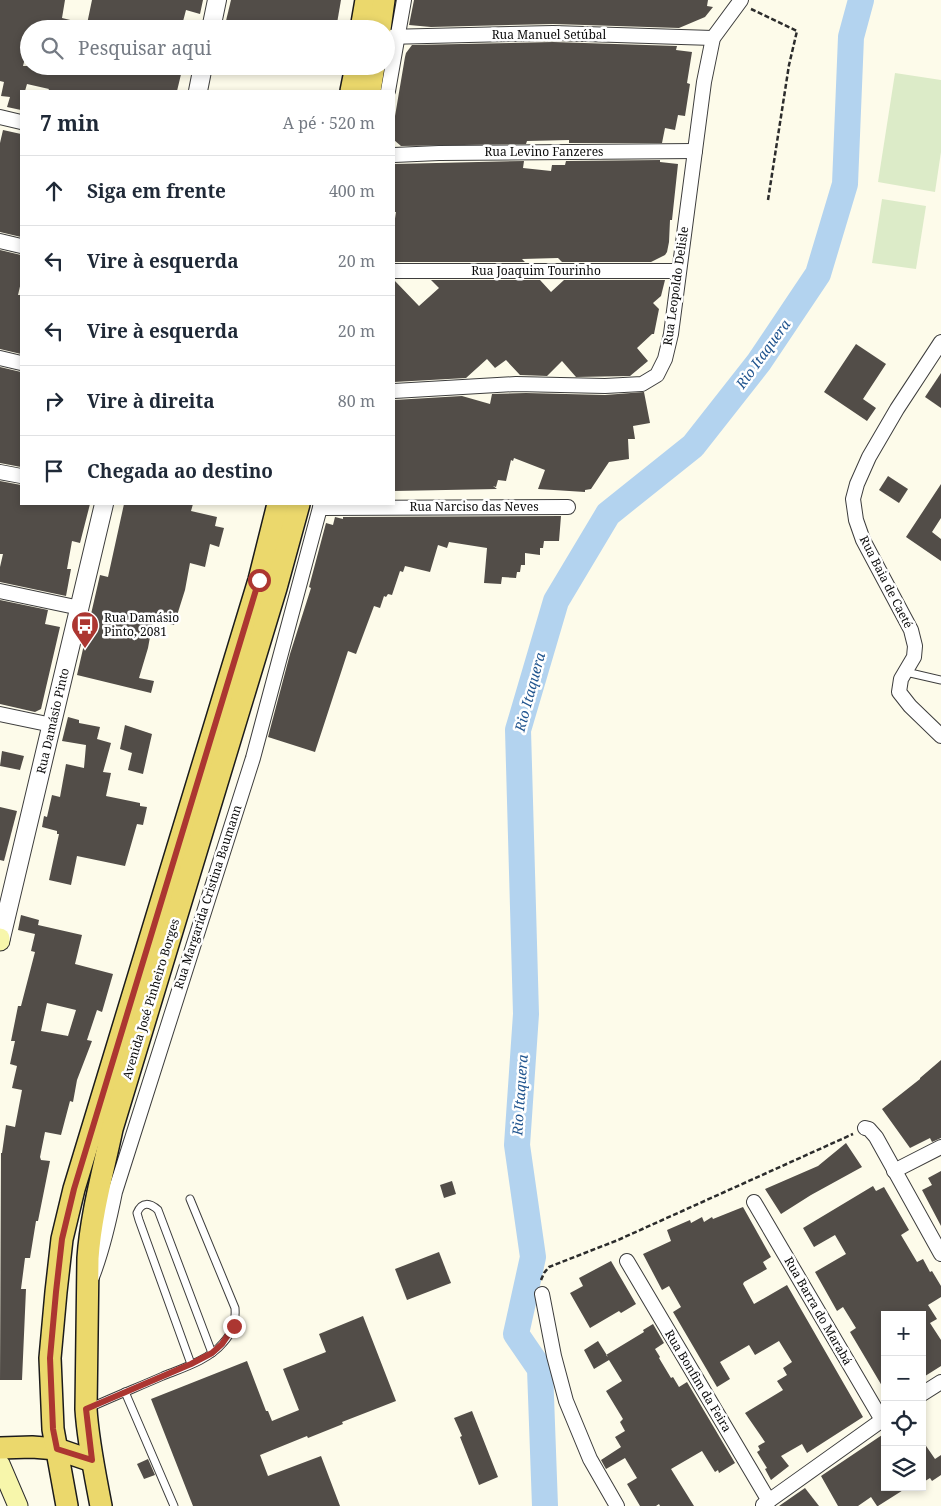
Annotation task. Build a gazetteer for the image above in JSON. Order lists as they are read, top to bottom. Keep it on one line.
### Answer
{"streets":{"main road":["Avenida José Pinheiro Borges"],"street":["Rua Manuel Setúbal","Rua Levino Fanzeres","Rua Joaquim Tourinho","Rua Leopoldo Delisle","Rua Narciso das Neves","Rua Baia de Caeté","Rua Damásio Pinto","Rua Margarida Cristina Baumann","Rua Barra do Marabá","Rua Bonfim da Feira"]},"crossings":[["Rua Manuel Setúbal","Rua Leopoldo Delisle"],["Rua Levino Fanzeres","Rua Leopoldo Delisle"],["Rua Joaquim Tourinho","Rua Leopoldo Delisle"],["Rua Narciso das Neves","Rua Margarida Cristina Baumann"],["Rua Margarida Cristina Baumann","Avenida José Pinheiro Borges"]],"water":["Rio Itaquera"],"places":{"bus stop":["Rua Damásio Pinto, 2081"]},"page":{"search":"Pesquisar aqui","heading":["7 min","A pé · 520 m"],"list":[["Siga em frente","400 m"],["Vire à esquerda","20 m"],["Vire à esquerda","20 m"],["Vire à direita","80 m"],"Chegada ao destino"],"map_buttons":["+","−"]}}
